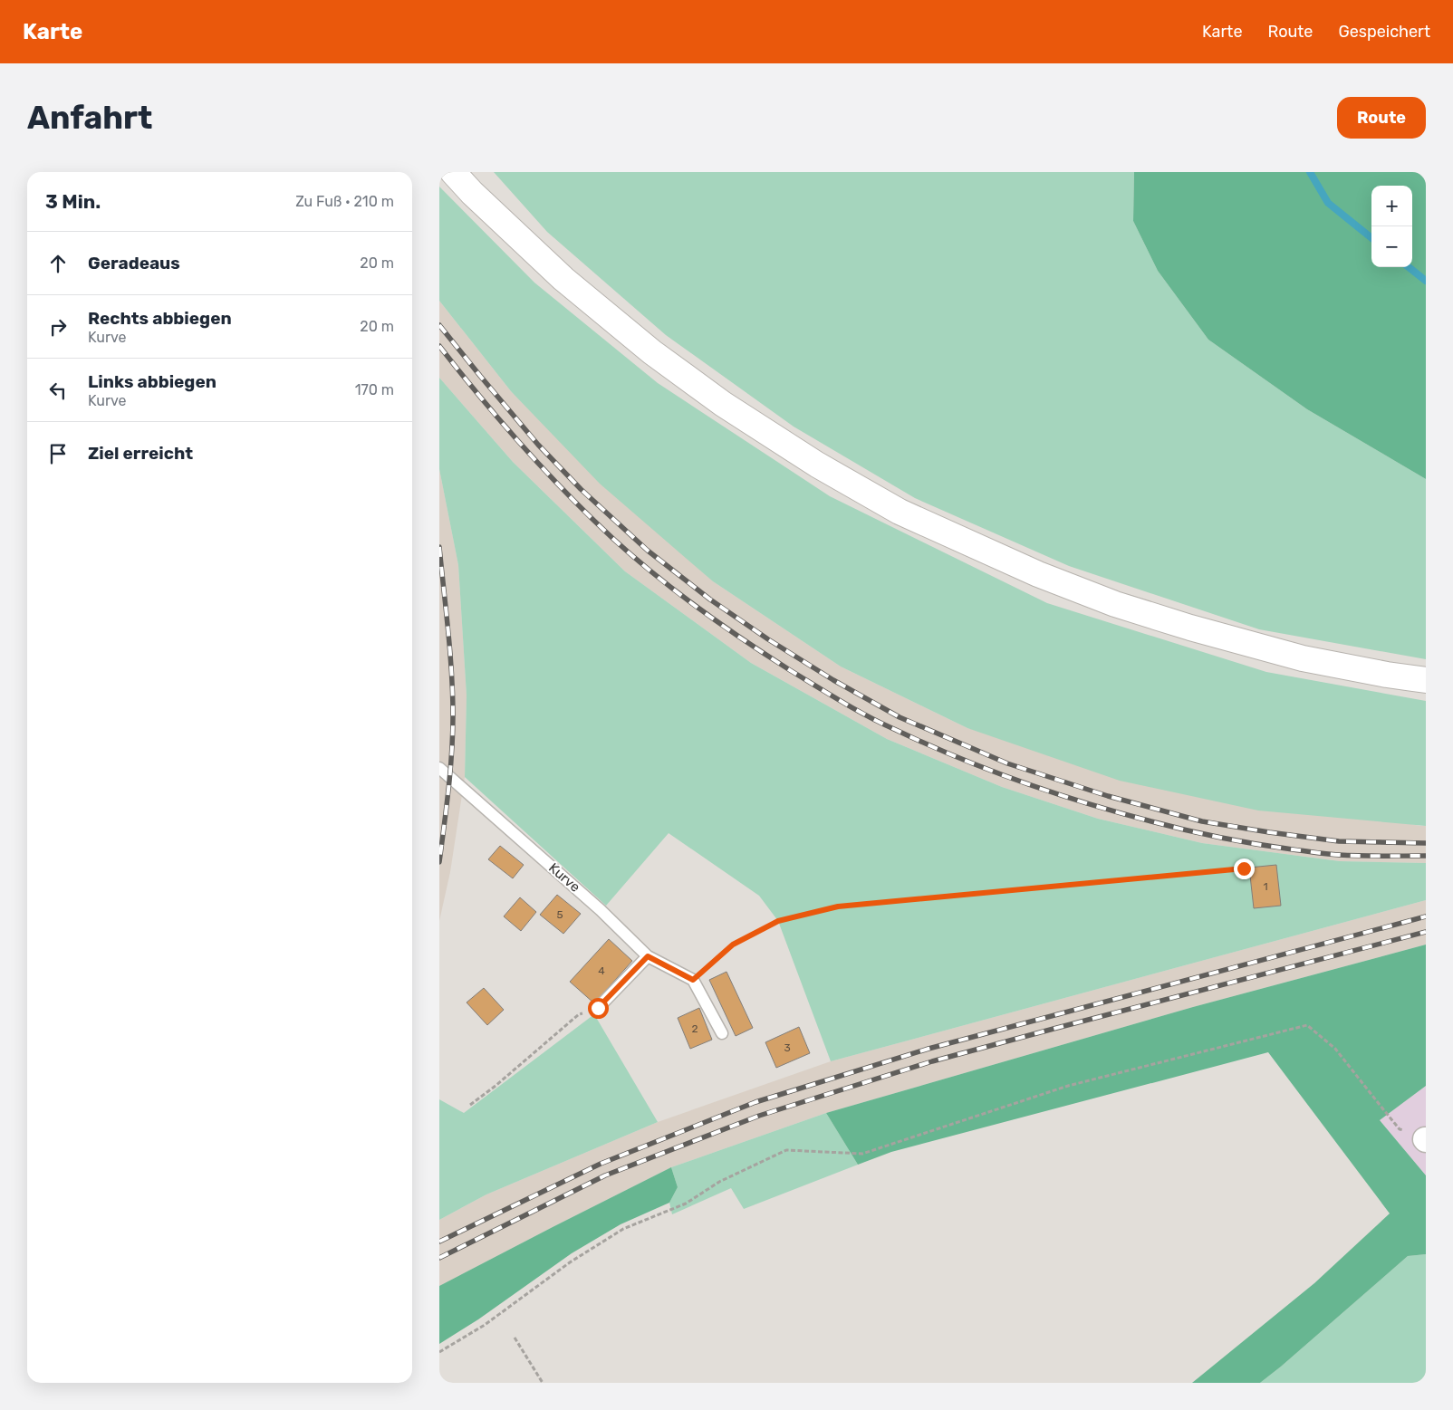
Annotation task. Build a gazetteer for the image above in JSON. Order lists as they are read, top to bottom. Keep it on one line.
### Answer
{"streets":{"lane":["Kurve"]},"house_numbers":["1","5","4","2","3"],"page":{"header":"Karte","nav":["Karte","Route","Gespeichert"],"buttons":"Route","title":"Anfahrt","heading":["3 Min.","Zu Fuß · 210 m"],"map_buttons":["+","−"],"list":[["Geradeaus","20 m"],["Rechts abbiegen","Kurve","20 m"],["Links abbiegen","Kurve","170 m"],"Ziel erreicht"]}}
